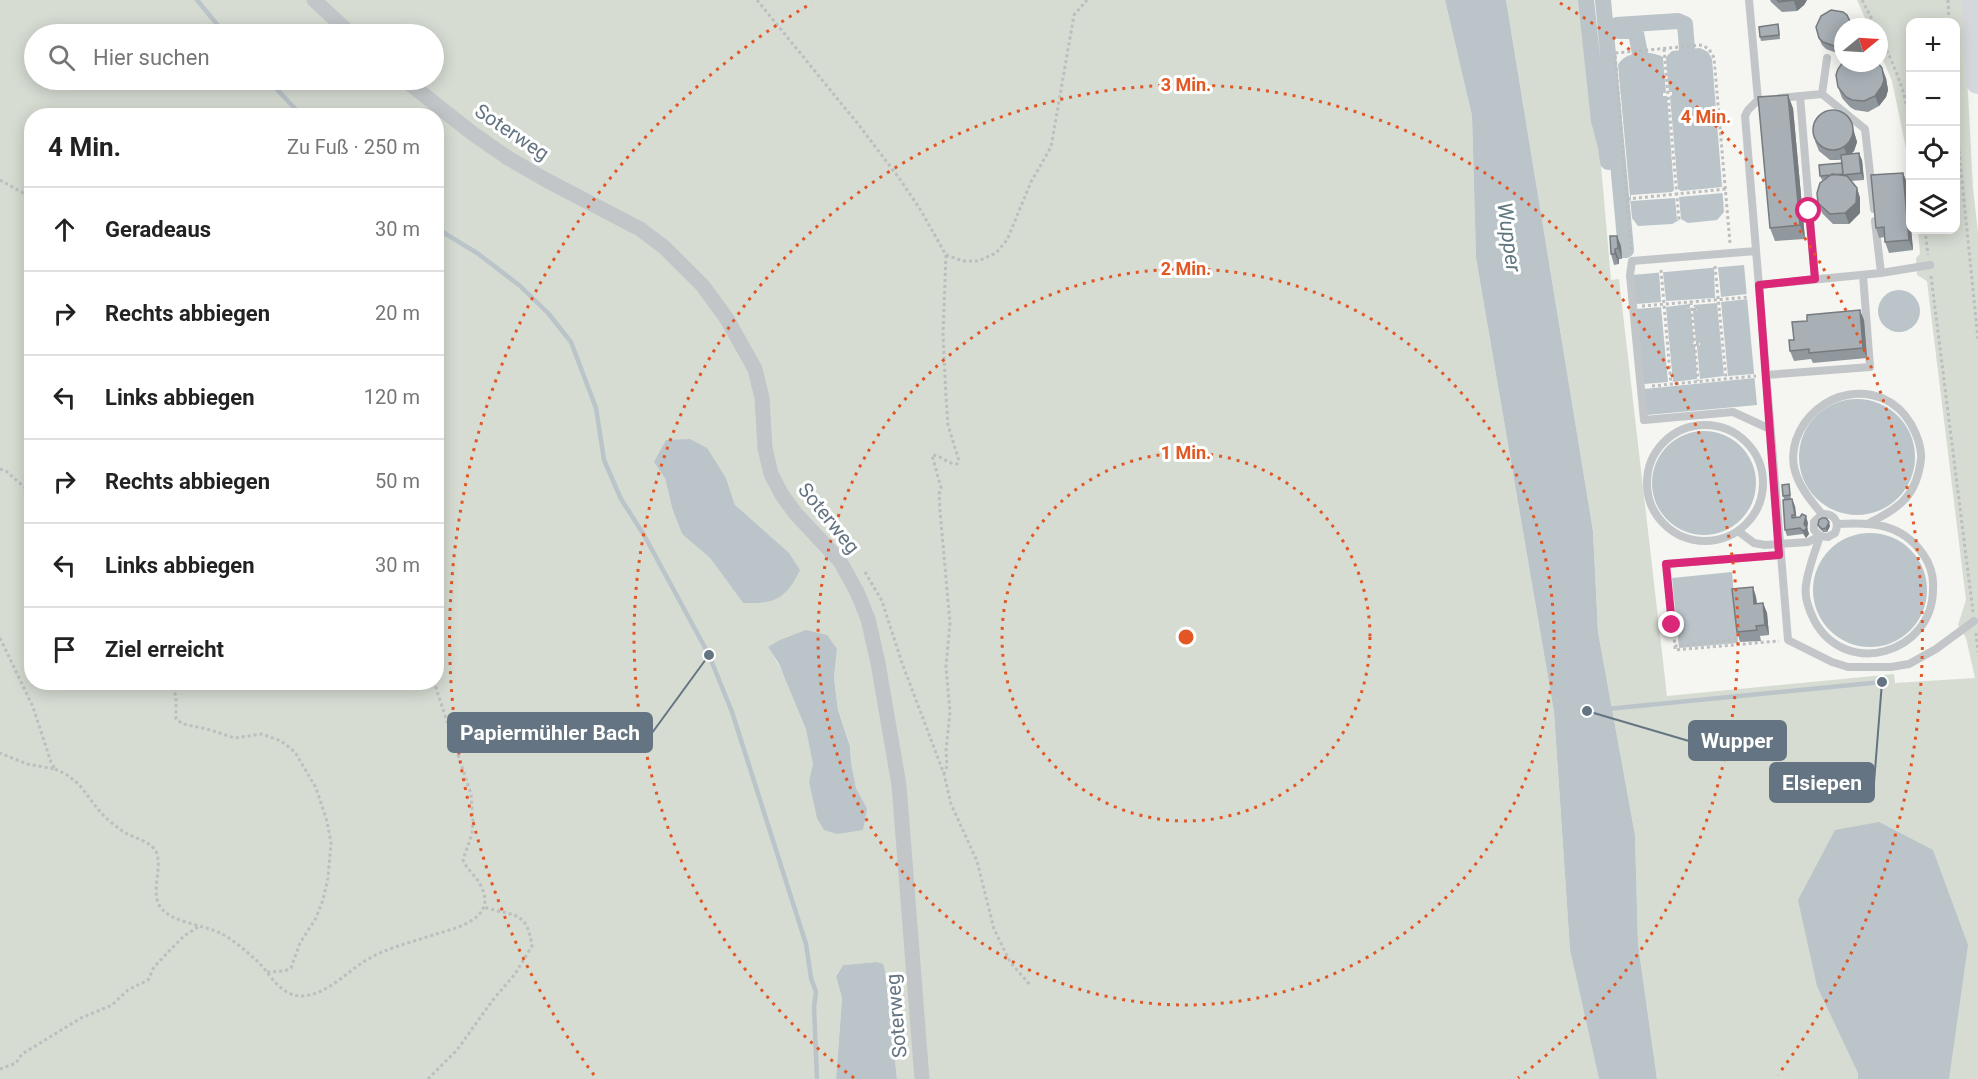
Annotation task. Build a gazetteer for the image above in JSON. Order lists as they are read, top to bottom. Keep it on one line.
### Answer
{"streets":{"street":["Soterweg"]},"water":["Wupper"],"places":["Papiermühler Bach","Elsiepen","Wupper"],"north":"right","page":{"map_buttons":["+","−"],"search":"Hier suchen","heading":["4 Min.","Zu Fuß · 250 m"],"list":[["Geradeaus","30 m"],["Rechts abbiegen","20 m"],["Links abbiegen","120 m"],["Rechts abbiegen","50 m"],["Links abbiegen","30 m"],"Ziel erreicht"]},"rings":["3 Min.","4 Min.","2 Min.","1 Min."]}
